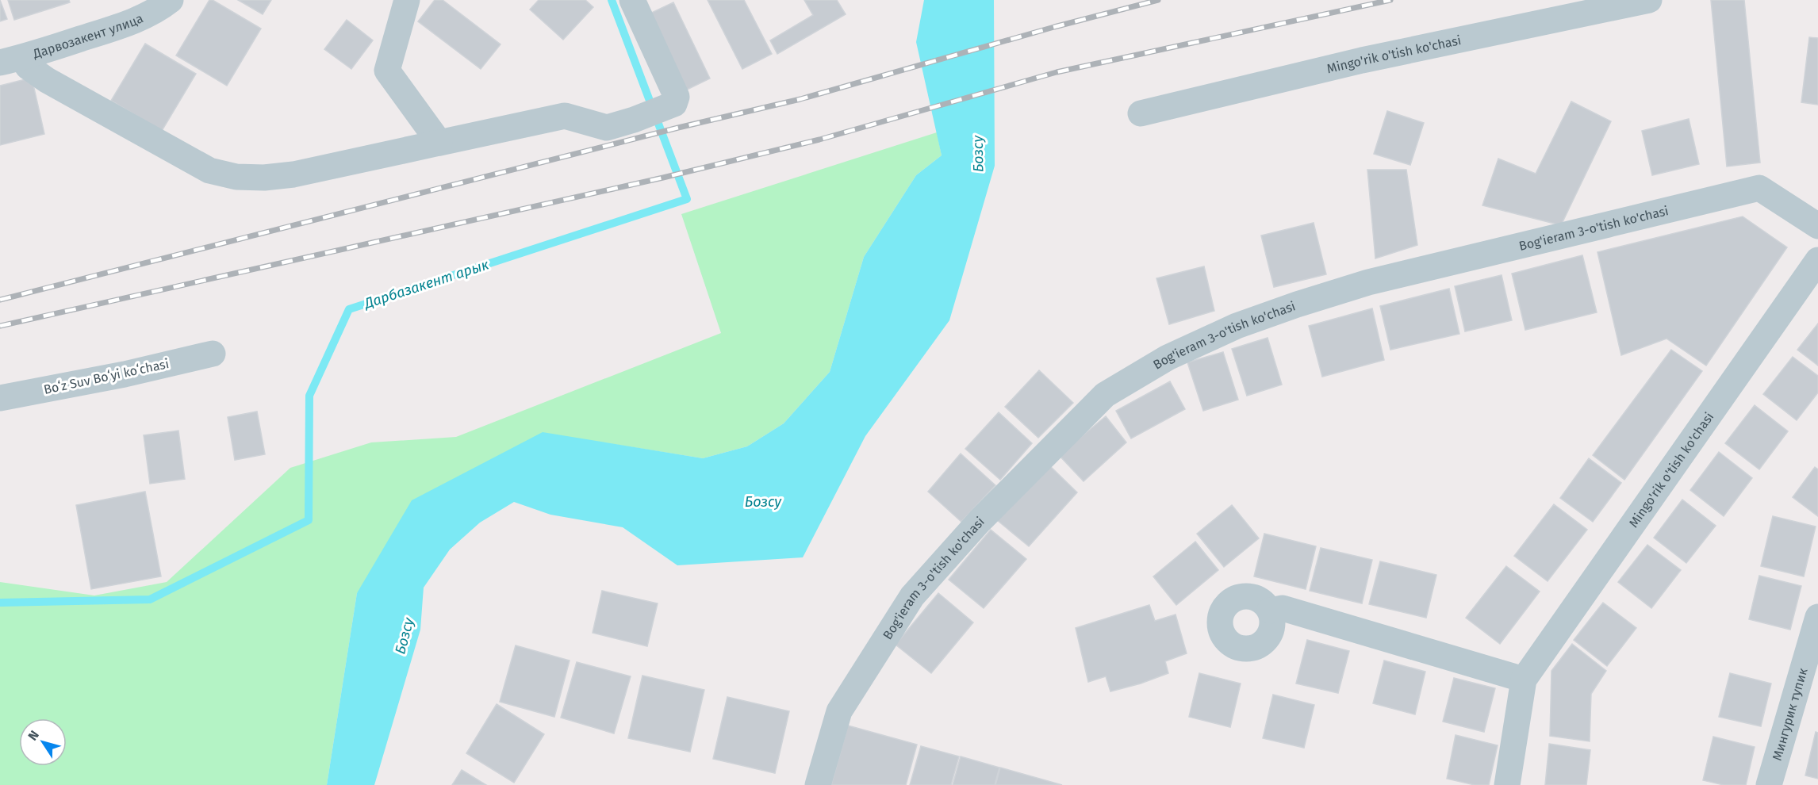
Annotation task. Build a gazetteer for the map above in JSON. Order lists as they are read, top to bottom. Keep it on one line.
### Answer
{"streets":{"street":["Дарвозакент улица","Mingo'rik o'tish ko'chasi","Bog'ieram 3-o'tish ko'chasi","Boʻz Suv Boʻyi koʻchasi","Мингурик тупик"]},"water":["Бозсу","Дарбазакент арык"],"north":"top left"}
